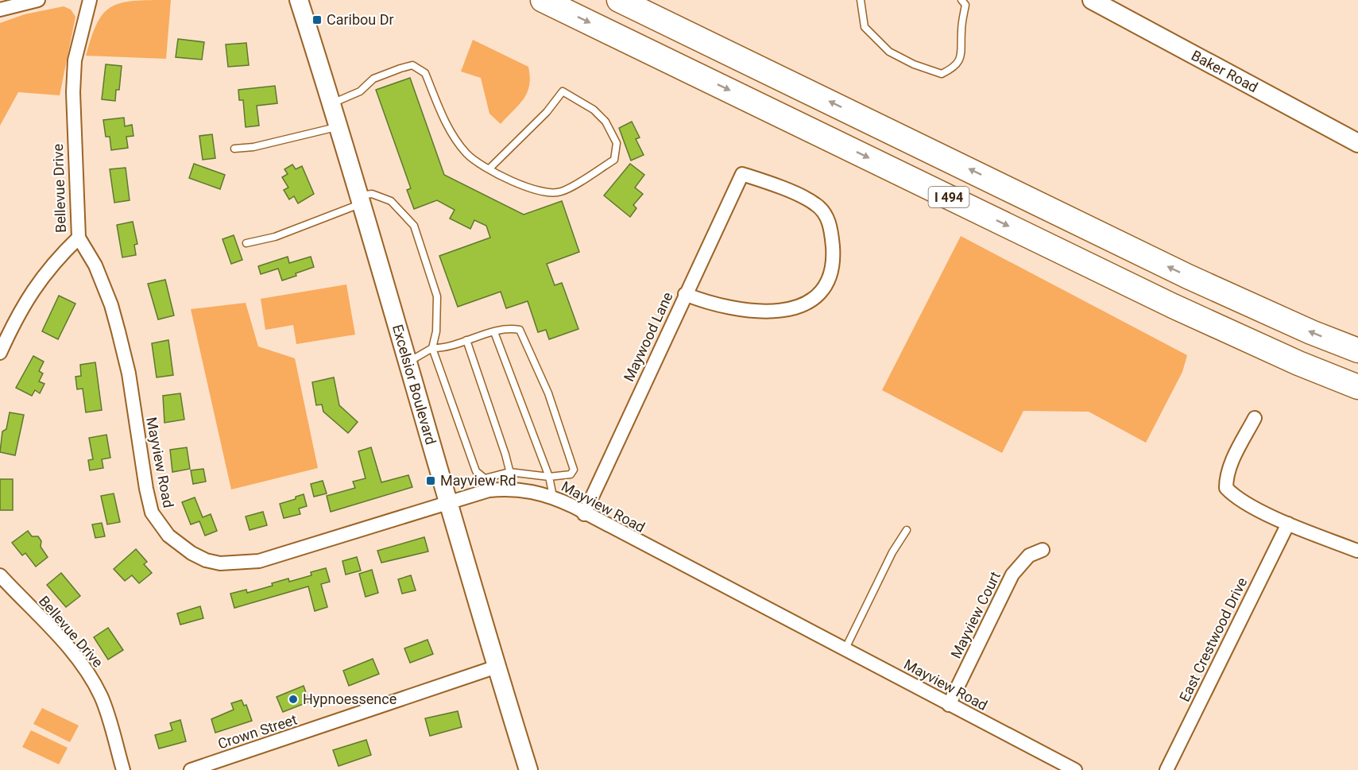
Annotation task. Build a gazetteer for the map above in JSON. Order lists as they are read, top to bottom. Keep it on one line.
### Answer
{"streets":{"highway":["I 494"],"main road":["Baker Road","Excelsior Boulevard"],"street":["Bellevue Drive","Maywood Lane","Mayview Road","Mayview Court","East Crestwood Drive","Crown Street"]},"crossings":[["Bellevue Drive","Mayview Road"],["Maywood Lane","Mayview Road"],["Excelsior Boulevard","Mayview Road"],["Excelsior Boulevard","Crown Street"],["Mayview Road","Mayview Court"]],"places":{"transit":["Caribou Dr","Mayview Rd"],"other":["Hypnoessence"]}}
